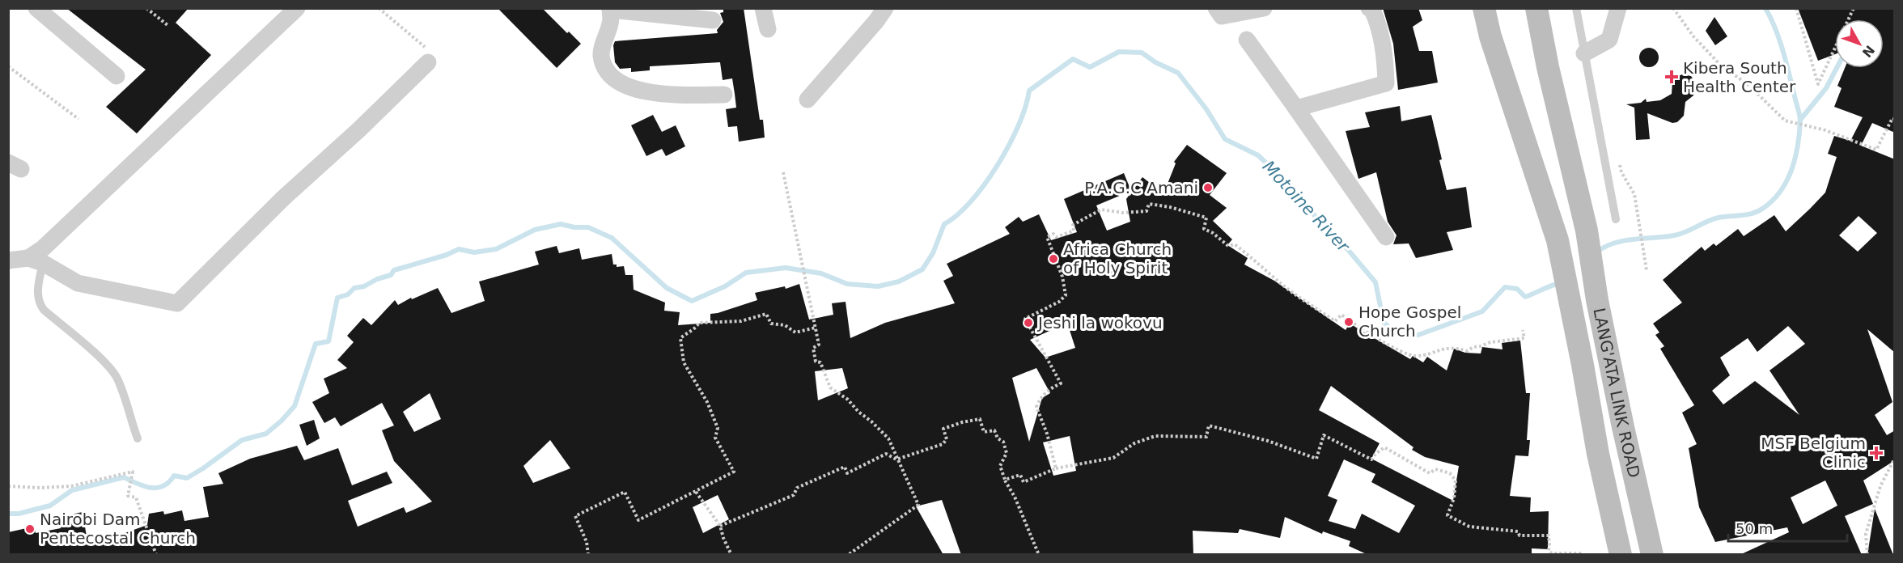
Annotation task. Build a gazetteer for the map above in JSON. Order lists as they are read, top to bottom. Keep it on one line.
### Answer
{"streets":{"main road":["LANG'ATA LINK ROAD"]},"water":["Motoine River"],"places":{"health":["Kibera South Health Center","MSF Belgium Clinic"],"other":["P.A.G.C Amani","Africa Church of Holy Spirit","Hope Gospel Church","Jeshi la wokovu","Nairobi Dam Pentecostal Church"]},"scale_bar":"50 m","north":"bottom right"}
